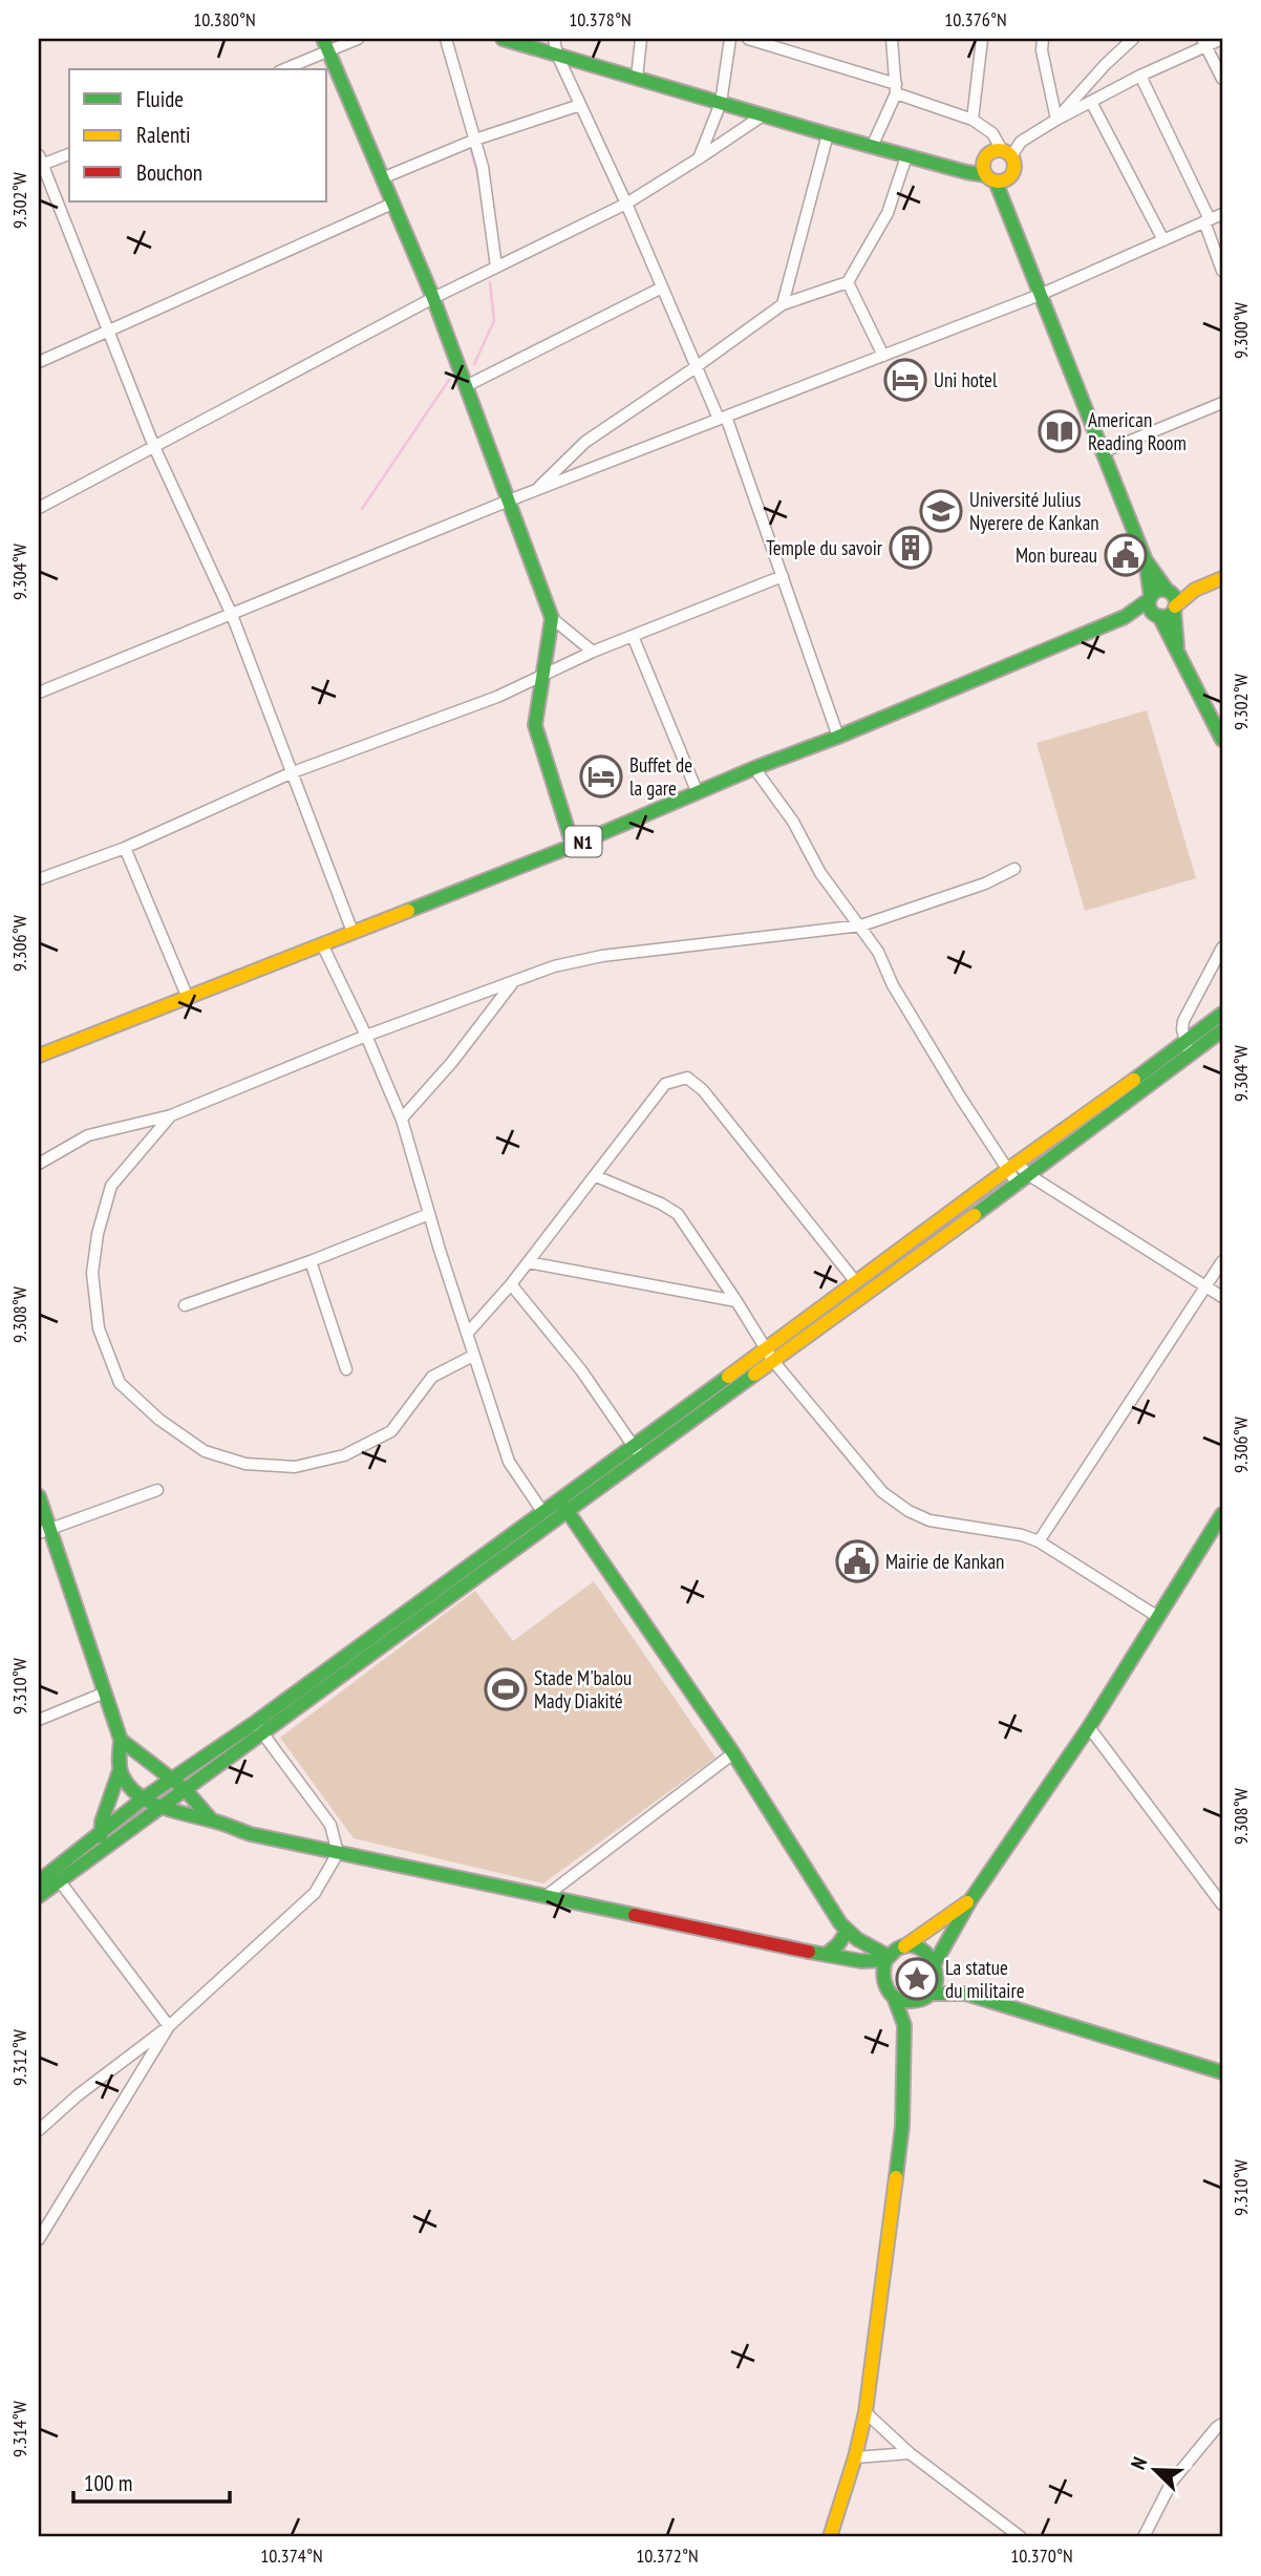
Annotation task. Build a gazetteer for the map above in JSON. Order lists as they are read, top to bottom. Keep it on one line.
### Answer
{"streets":{"main road":["N1"]},"places":{"hotel":["Uni hotel","Buffet de la gare"],"library":["American Reading Room"],"school or university":["Université Julius Nyerere de Kankan"],"building":["Temple du savoir"],"public building":["Mon bureau","Mairie de Kankan"],"sports":["Stade M'balou Mady Diakité"],"place":["La statue du militaire"]},"legend":["Fluide","Ralenti","Bouchon"],"scale_bar":"100 m","north":"top left","coordinates":["10.380°N","10.378°N","10.376°N","9.302°W","9.300°W","9.304°W","9.306°W","9.308°W","9.310°W","9.312°W","9.314°W","10.374°N","10.372°N","10.370°N"]}
